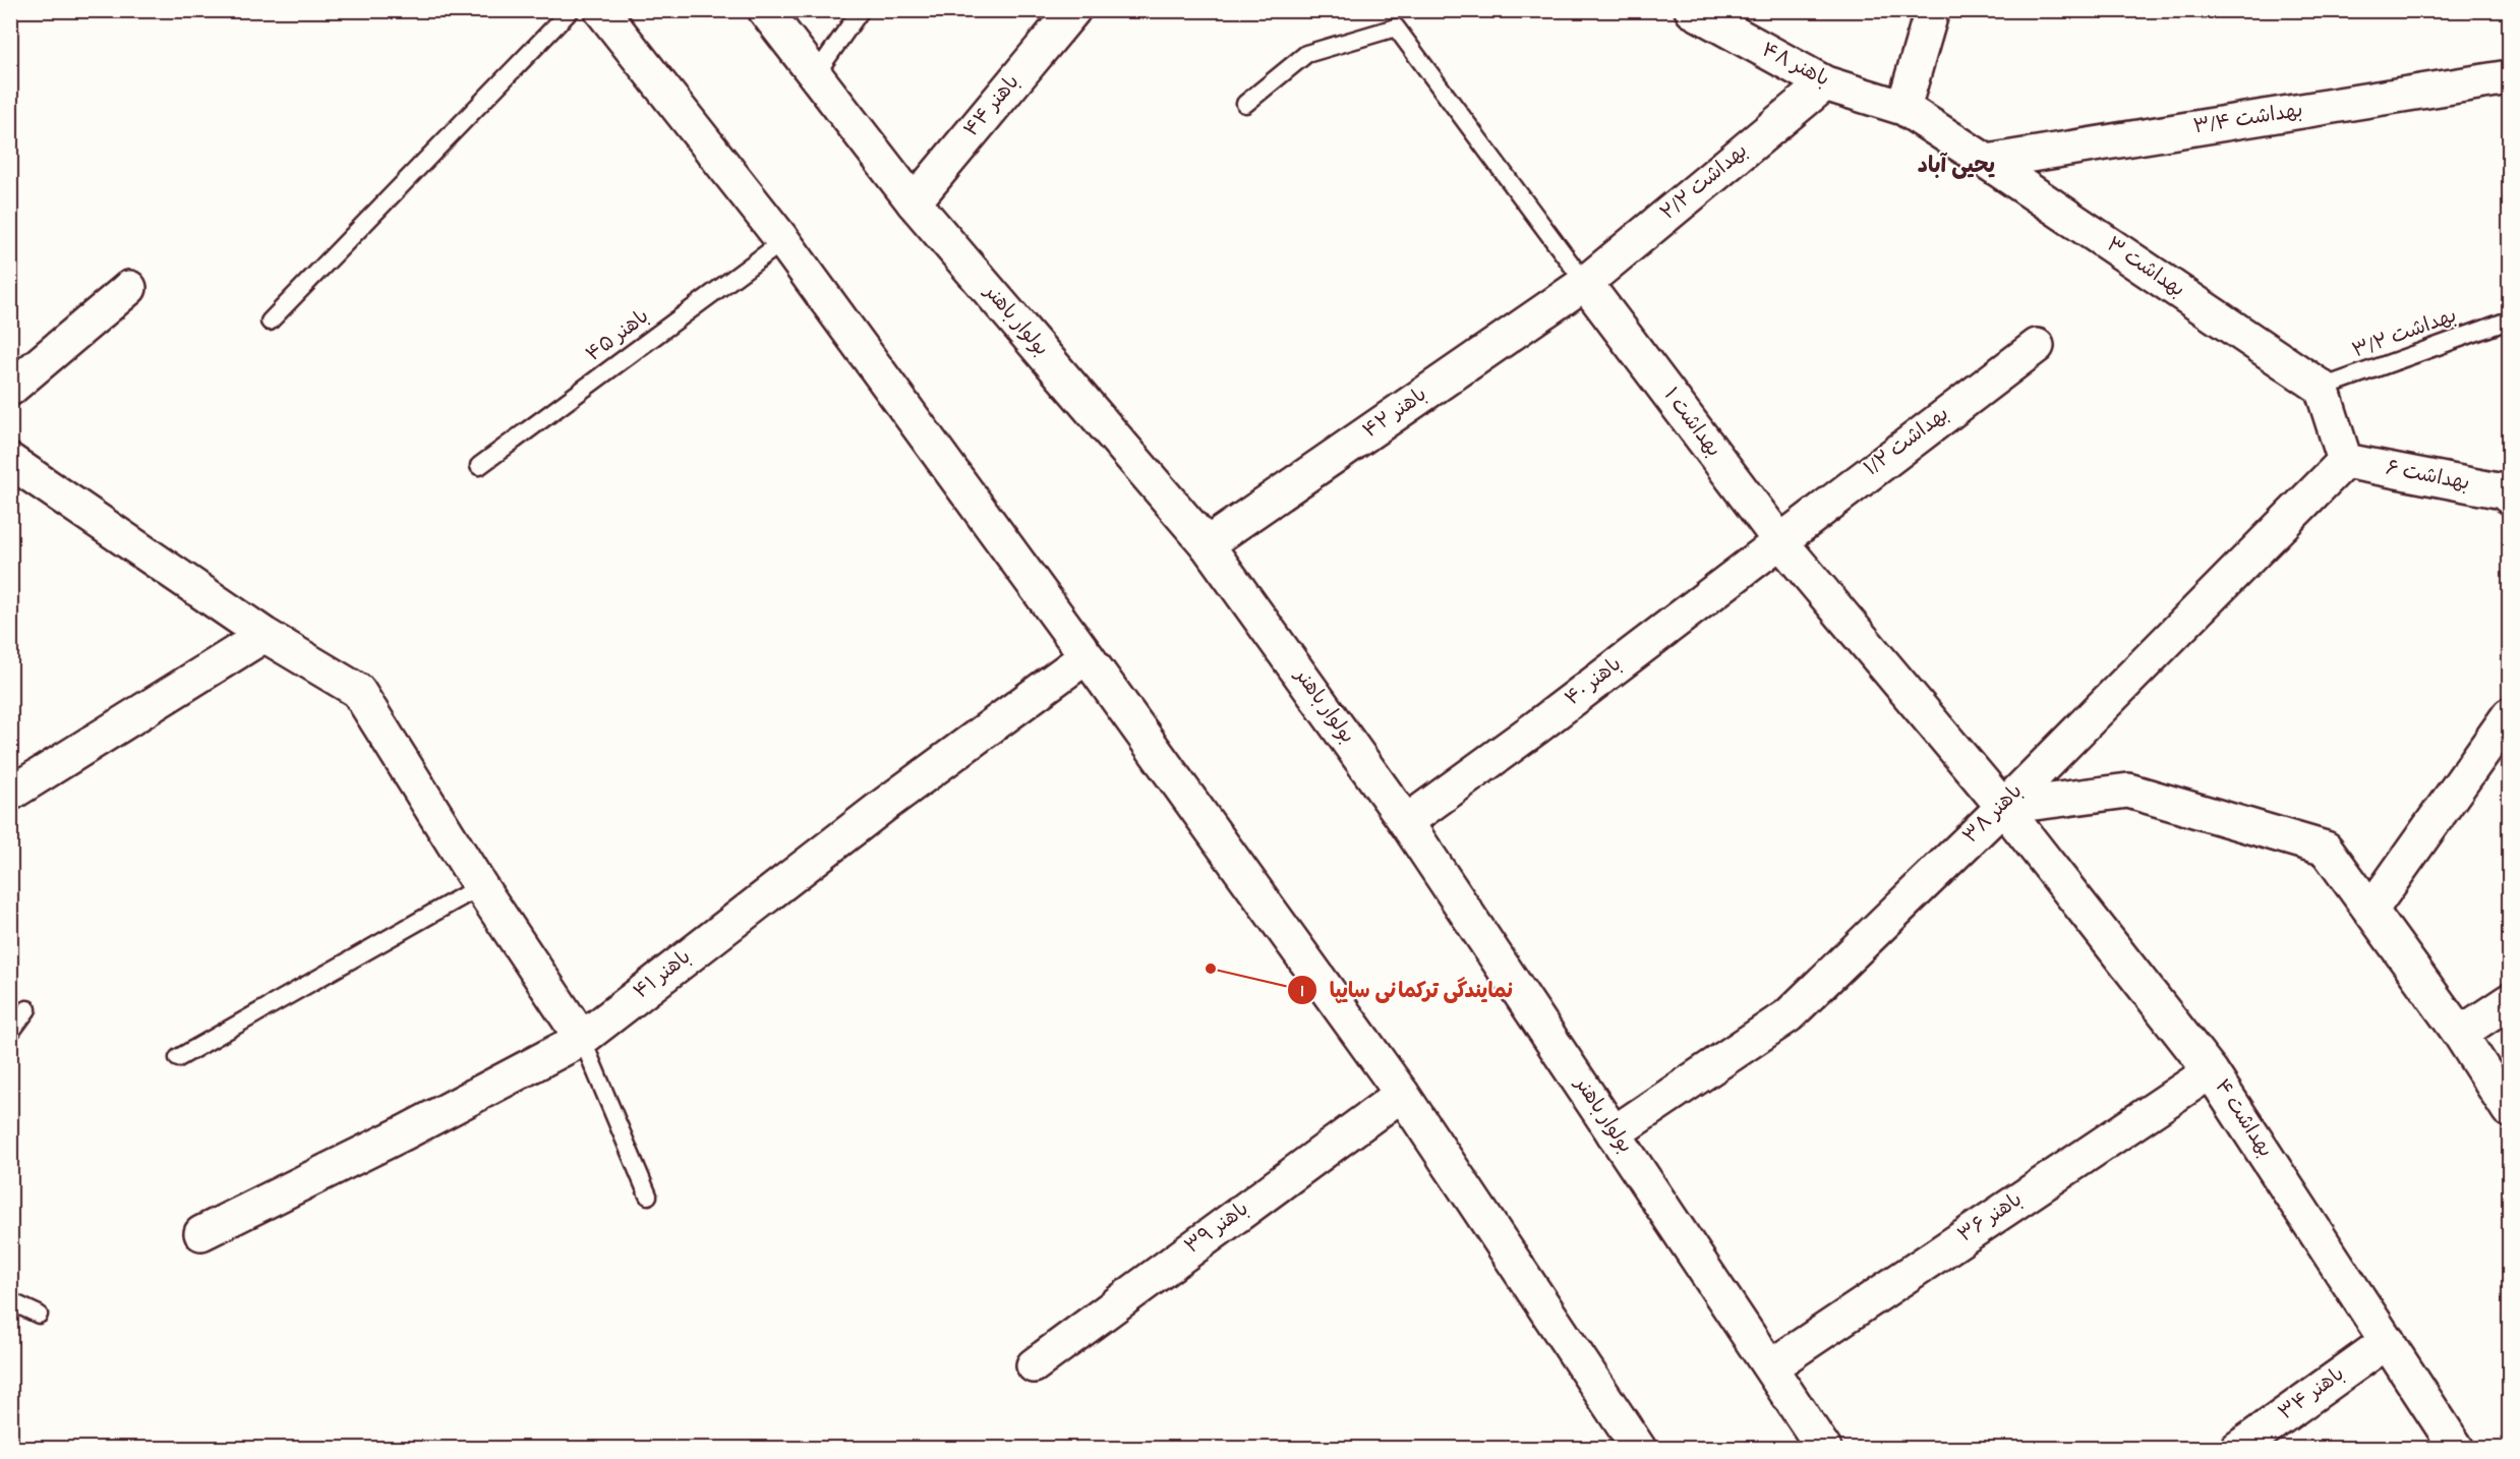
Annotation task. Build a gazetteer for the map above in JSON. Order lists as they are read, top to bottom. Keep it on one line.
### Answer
{"streets":{"street":["باهنر ۴۸","باهنر ۴۴","بهداشت ۳/۴","بهداشت ۲/۲","بهداشت ۳","بولوار باهنر","باهنر ۴۲","بهداشت ۱","بهداشت ۱/۲","بهداشت ۶","باهنر ۴۰","باهنر ۳۸","باهنر ۴۱","بهداشت ۴","باهنر ۳۶","باهنر ۳۹","باهنر ۳۴"],"lane":["بهداشت ۳/۲","باهنر ۴۵"]},"crossings":[["باهنر ۴۸","بهداشت ۲/۲"],["باهنر ۴۸","بهداشت ۳"],["باهنر ۴۴","بولوار باهنر"],["بهداشت ۳/۴","بهداشت ۳"],["بهداشت ۲/۲","باهنر ۴۲"],["بهداشت ۲/۲","بهداشت ۱"],["بهداشت ۳","بهداشت ۳/۲"],["بولوار باهنر","باهنر ۴۲"],["بولوار باهنر","باهنر ۴۰"],["بولوار باهنر","باهنر ۳۸"],["بولوار باهنر","باهنر ۳۶"],["باهنر ۴۲","بهداشت ۱"],["بهداشت ۱","بهداشت ۱/۲"],["بهداشت ۱","باهنر ۴۰"],["بهداشت ۱","باهنر ۳۸"],["بهداشت ۱","بهداشت ۴"],["بهداشت ۱/۲","باهنر ۴۰"],["بهداشت ۶","باهنر ۳۸"],["باهنر ۳۸","بهداشت ۴"],["بهداشت ۴","باهنر ۳۶"],["بهداشت ۴","باهنر ۳۴"]],"districts":["یحیی آباد"],"places":["نمایندگی ترکمانی سایپا"]}
